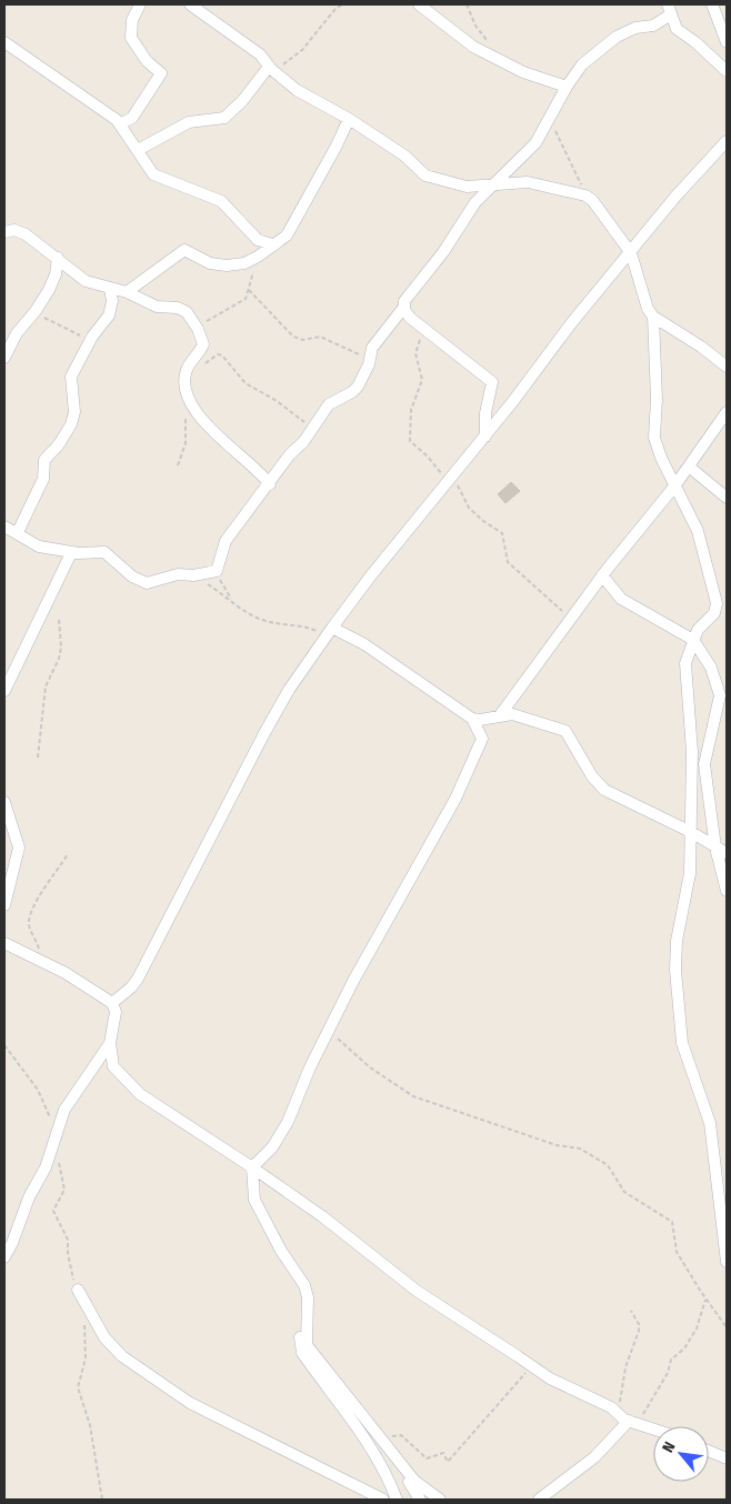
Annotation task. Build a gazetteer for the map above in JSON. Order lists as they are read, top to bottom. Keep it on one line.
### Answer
{"north":"top left"}
